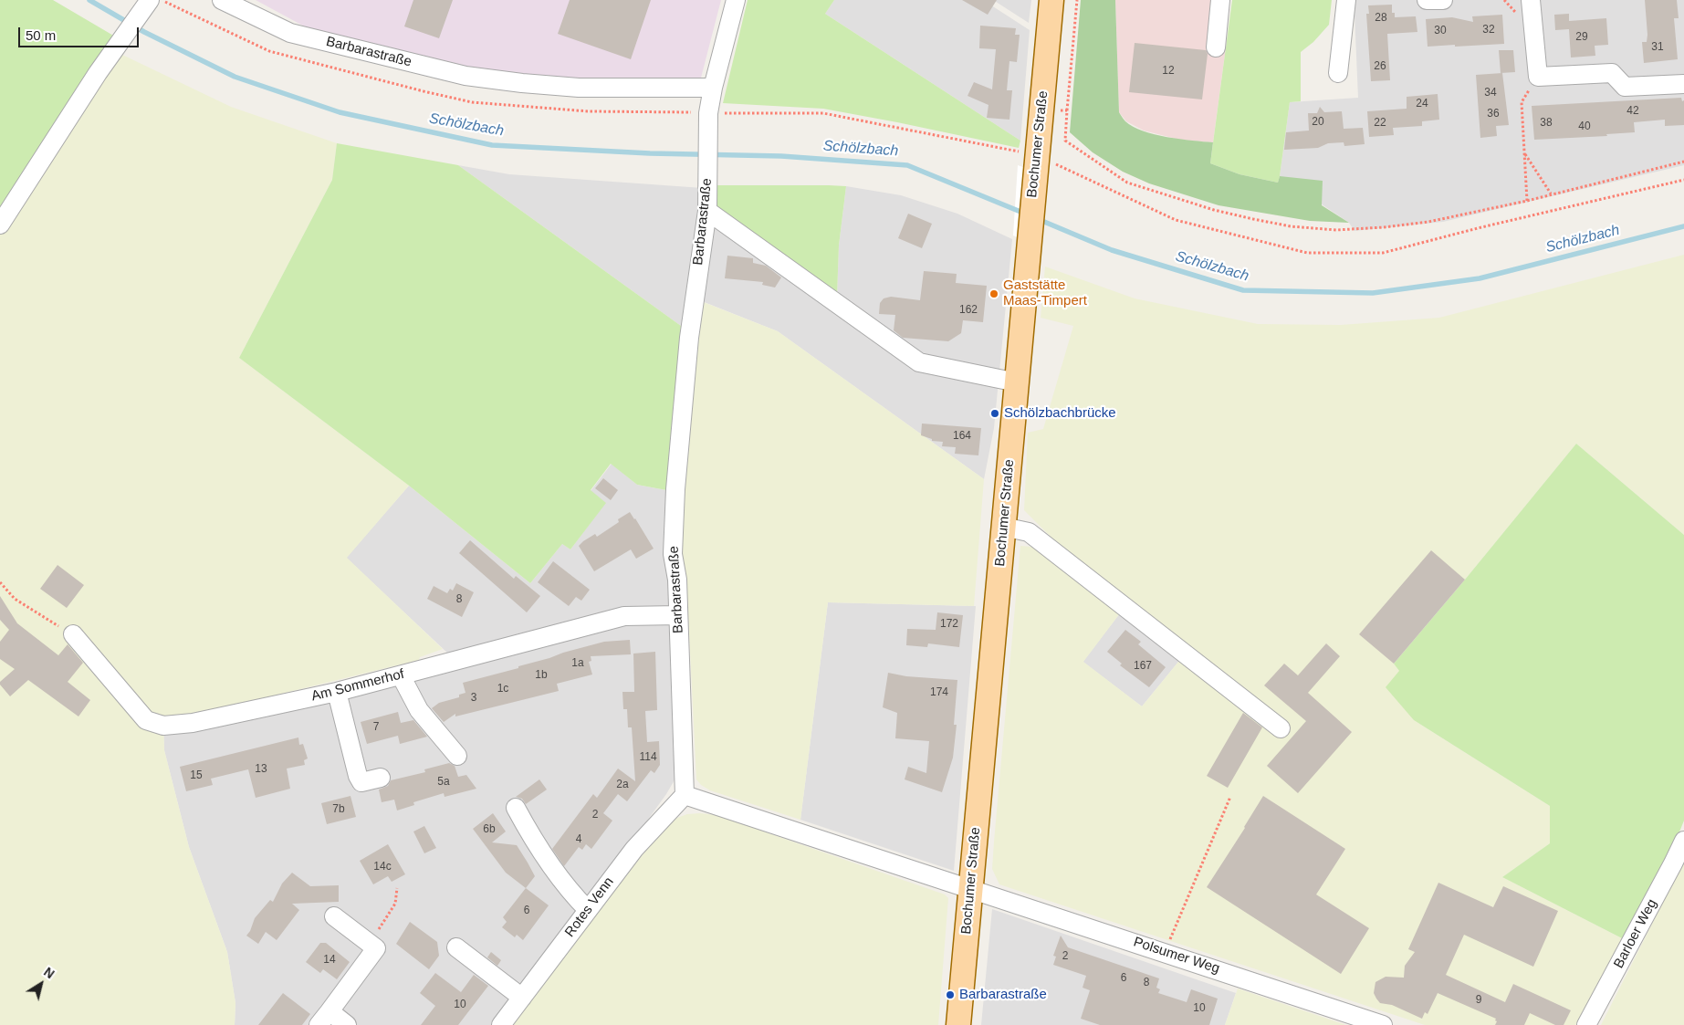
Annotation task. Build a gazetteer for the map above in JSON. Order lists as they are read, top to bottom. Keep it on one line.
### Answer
{"streets":{"main road":["Bochumer Straße"],"street":["Barbarastraße","Am Sommerhof","Rotes Venn","Barloer Weg","Polsumer Weg"]},"crossings":[["Barbarastraße","Am Sommerhof"],["Barbarastraße","Rotes Venn"],["Bochumer Straße","Polsumer Weg"]],"water":["Schölzbach"],"places":["Gaststätte Maas-Timpert","Schölzbachbrücke","Barbarastraße"],"house_numbers":["28","32","30","29","31","26","12","34","24","42","36","20","22","38","40","162","164","8","172","1a","167","1b","1c","174","3","7","114","13","15","5a","2a","7b","2","6b","4","14c","6","2","14","6","8","9","10","10"],"scale_bar":"50 m","north":"top right"}
